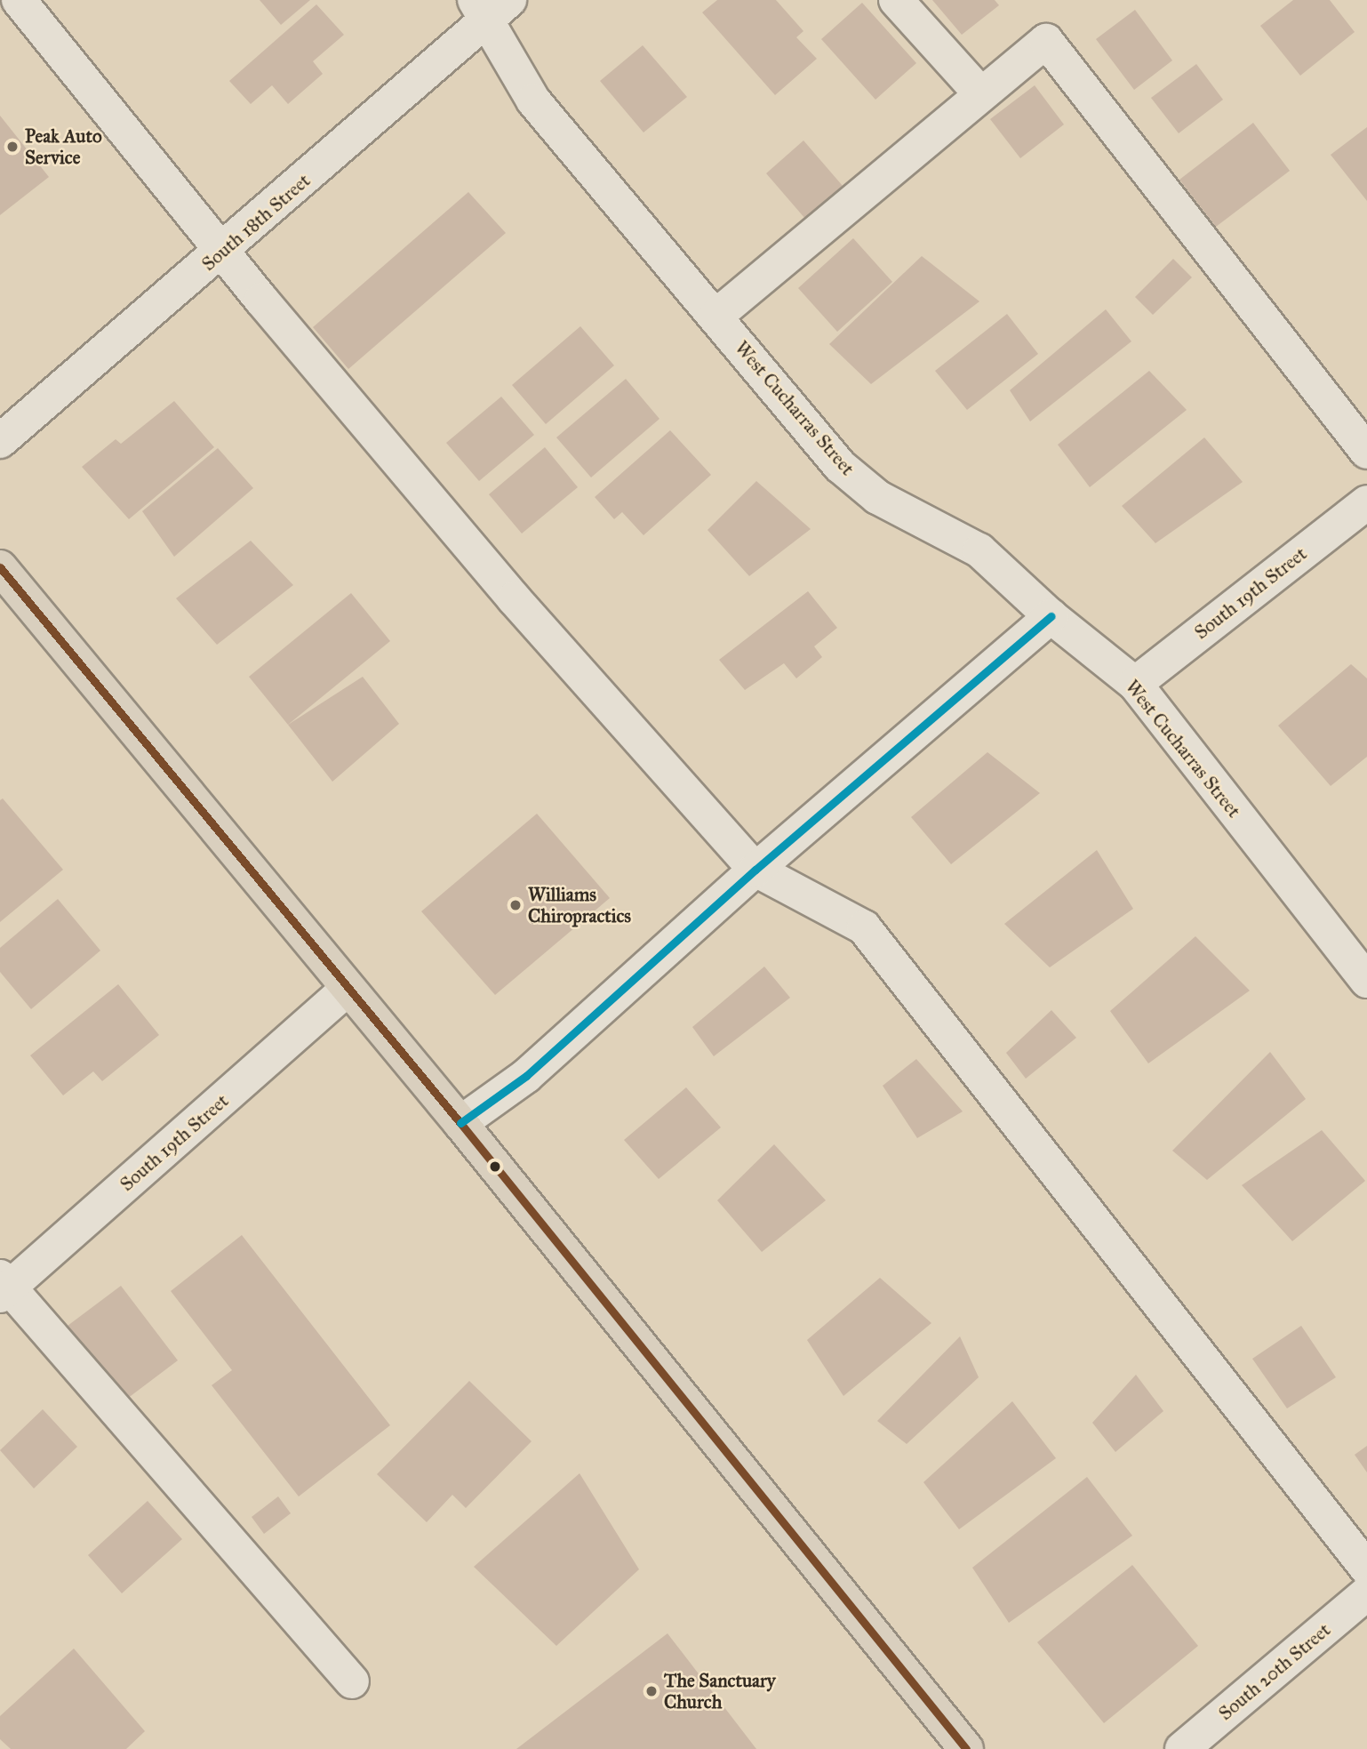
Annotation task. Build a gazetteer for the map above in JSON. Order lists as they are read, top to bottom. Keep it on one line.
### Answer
{"streets":{"street":["South 18th Street","West Cucharras Street","South 19th Street","South 20th Street"]},"crossings":[["South 18th Street","West Cucharras Street"],["West Cucharras Street","South 19th Street"]],"places":["Peak Auto Service","Williams Chiropractics","The Sanctuary Church"]}
